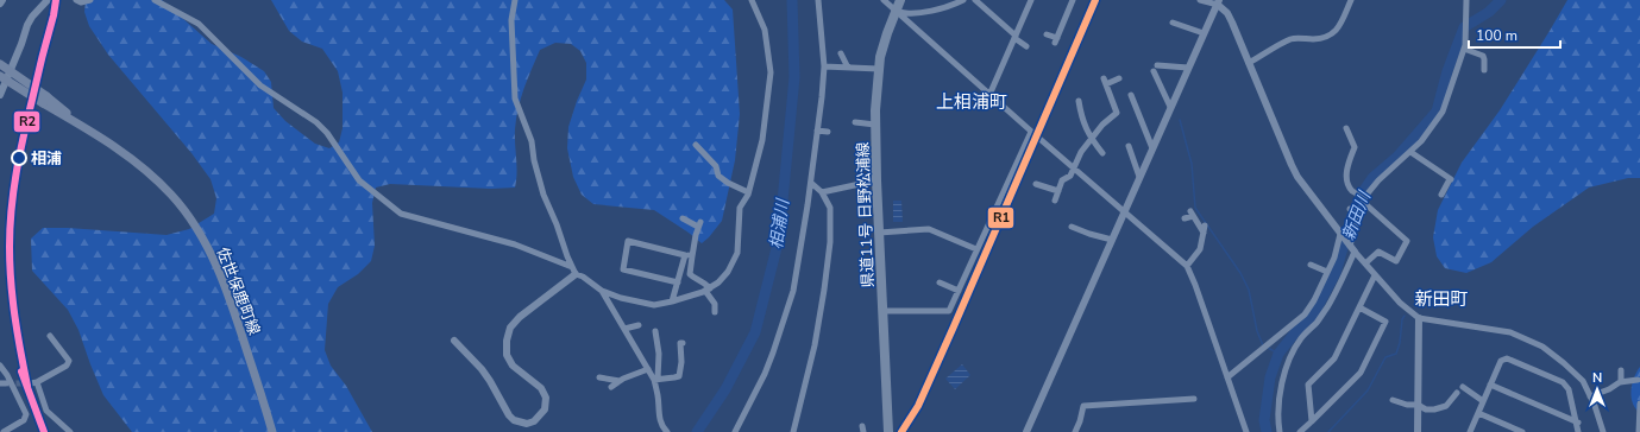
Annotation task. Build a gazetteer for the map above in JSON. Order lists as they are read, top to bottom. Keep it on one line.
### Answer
{"streets":{"main road":["県道11号 日野松浦線","佐世保鹿町線"]},"districts":["上相浦町","新田町"],"water":["新田川","相浦川"],"places":["相浦"],"lines":["transit line R1","transit line R2"],"scale_bar":"100 m","north":"top"}
